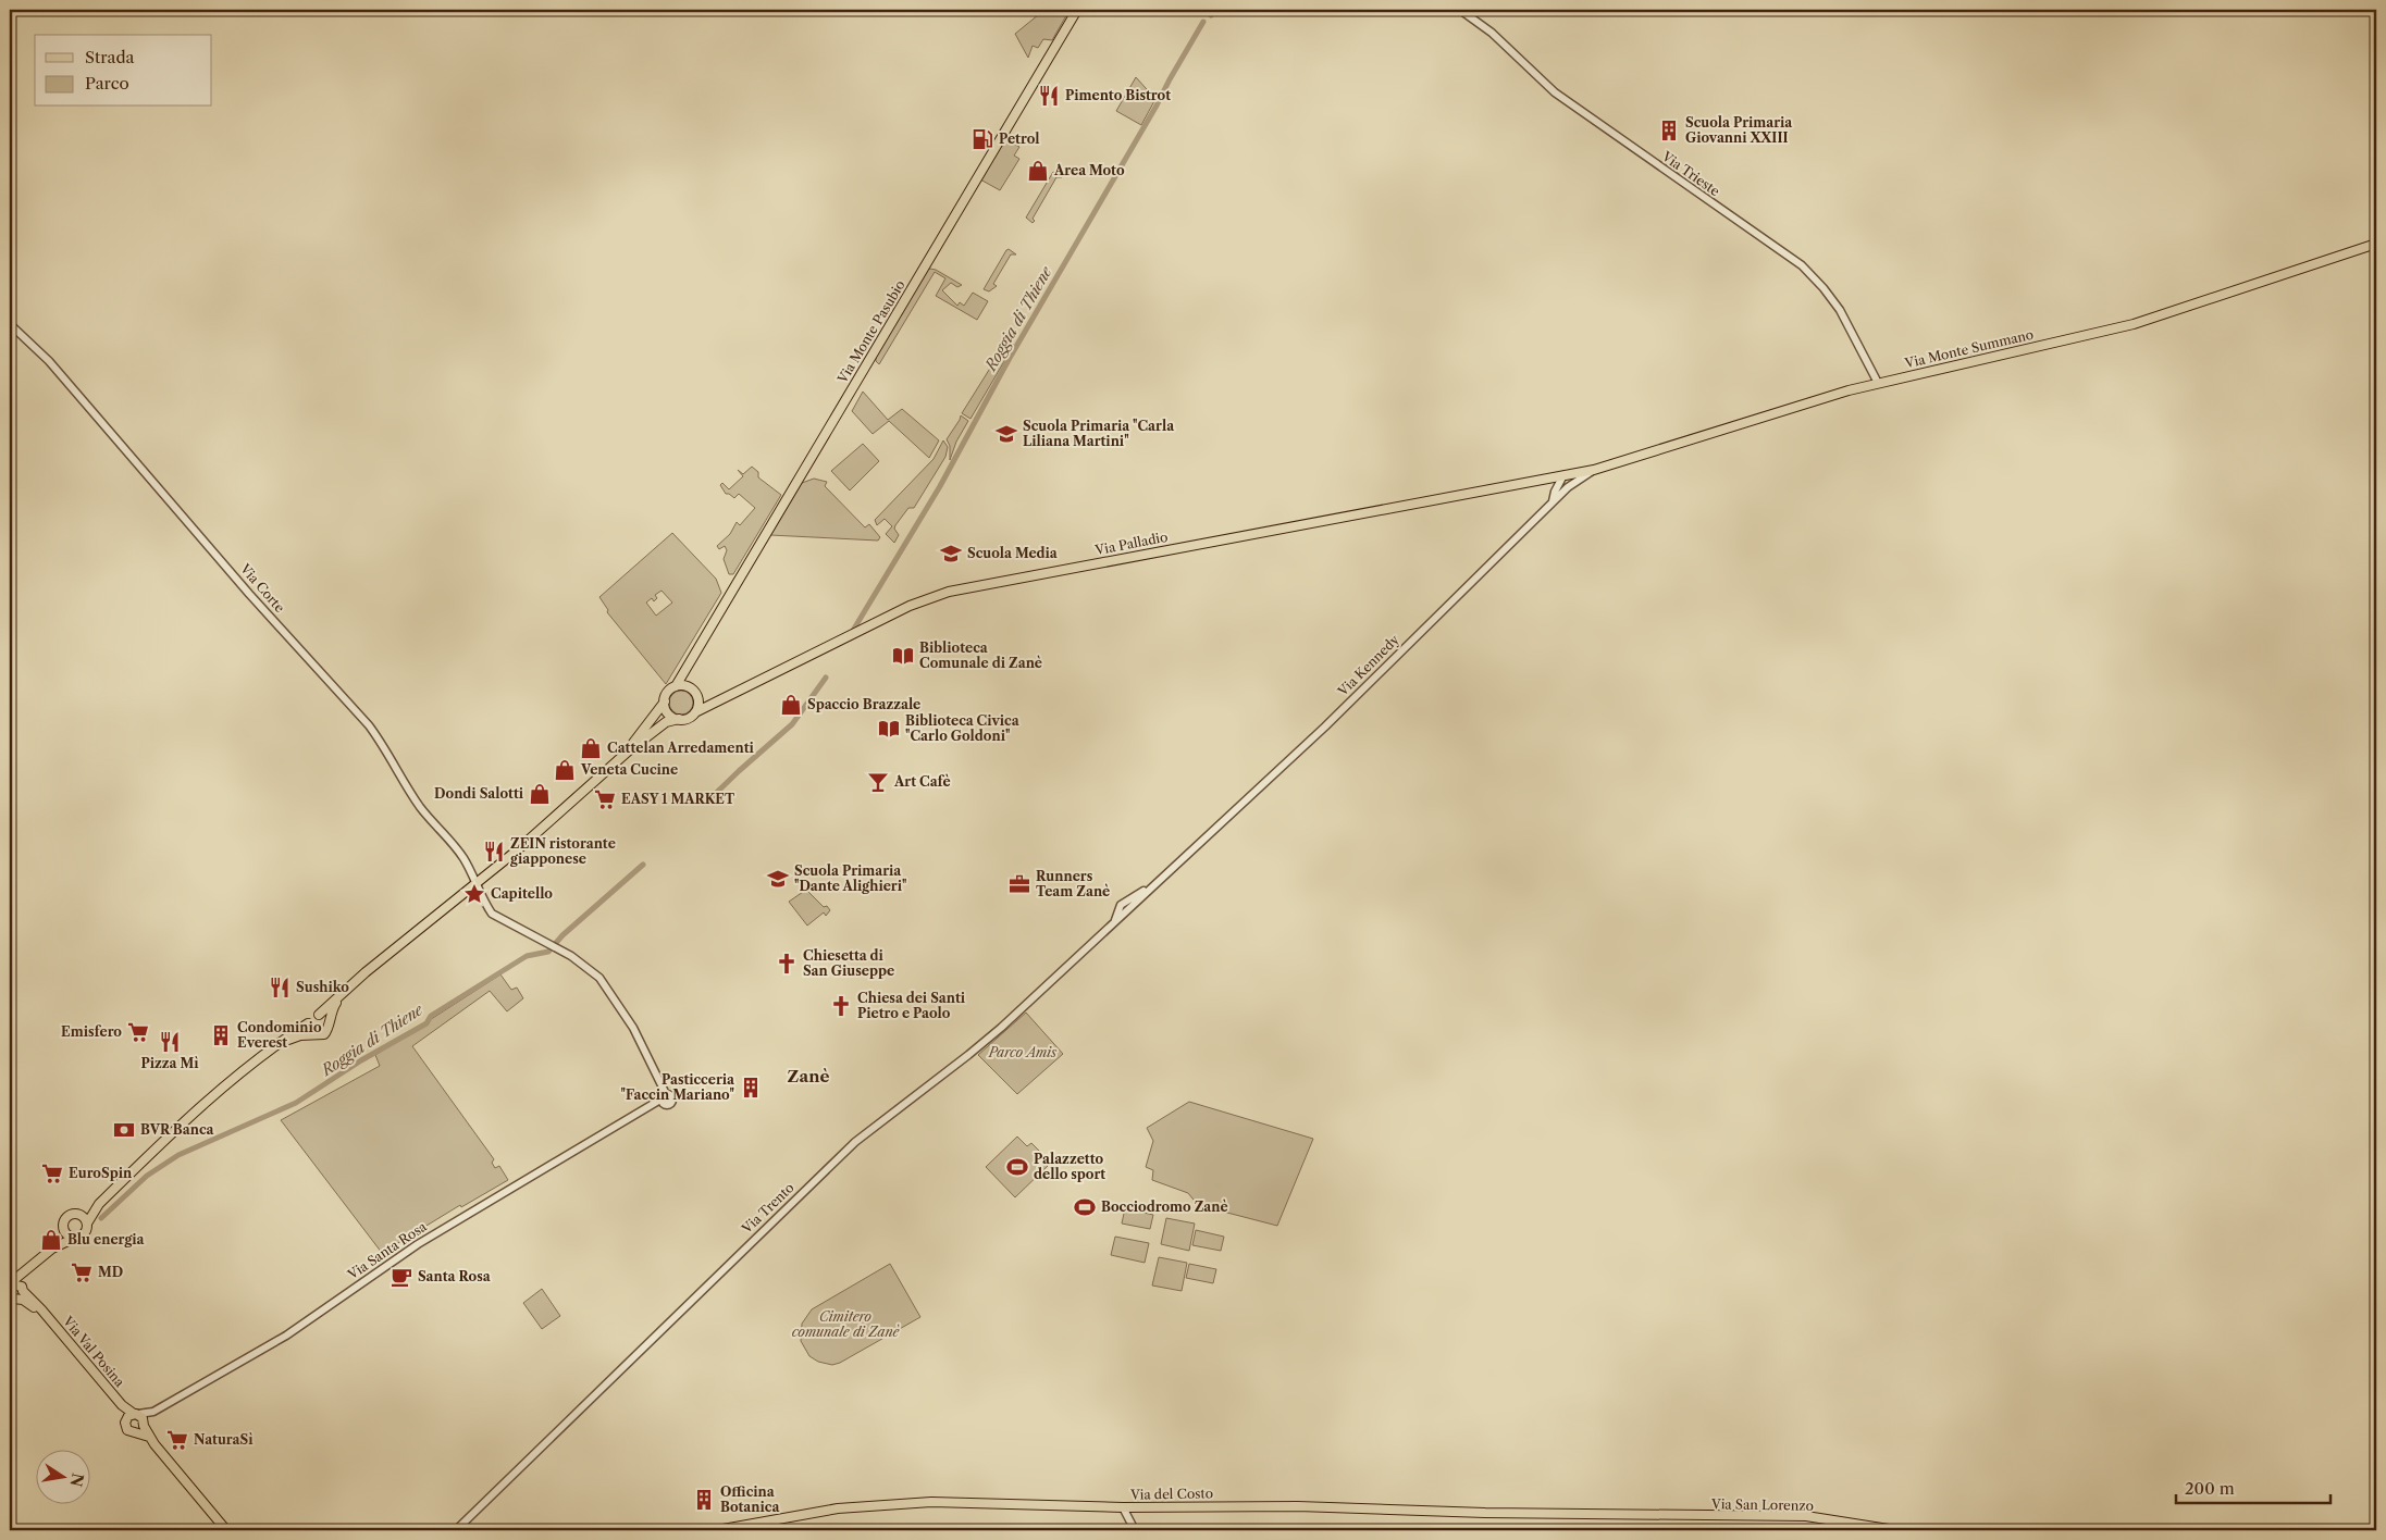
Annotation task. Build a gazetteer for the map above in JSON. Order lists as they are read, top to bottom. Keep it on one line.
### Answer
{"streets":{"main road":["Via Monte Pasubio","Via Monte Summano","Via Palladio","Via Val Posina","Via del Costo","Via San Lorenzo"],"street":["Via Trieste","Via Corte","Via Kennedy","Via Trento","Via Santa Rosa"]},"crossings":[["Via Trieste","Via Monte Summano"],["Via Monte Pasubio","Via Palladio"],["Via Monte Summano","Via Palladio"],["Via Monte Summano","Via Kennedy"],["Via Corte","Via Santa Rosa"],["Via Kennedy","Via Trento"],["Via Santa Rosa","Via Val Posina"],["Via del Costo","Via San Lorenzo"]],"districts":["Zanè"],"water":["Roggia di Thiene"],"parks":["Parco Amis","Cimitero comunale di Zanè"],"places":{"restaurant":["Pimento Bistrot","ZEIN ristorante giapponese","Sushiko","Pizza Mì"],"building":["Scuola Primaria Giovanni XXIII","Condominio Everest","Pasticceria \"Faccin Mariano\"","Officina Botanica"],"fuel station":["Petrol"],"shop":["Area Moto","Spaccio Brazzale","Cattelan Arredamenti","Veneta Cucine","Dondi Salotti","Blu energia"],"school or university":["Scuola Primaria \"Carla Liliana Martini\"","Scuola Media","Scuola Primaria \"Dante Alighieri\""],"library":["Biblioteca Comunale di Zanè","Biblioteca Civica \"Carlo Goldoni\""],"bar":["Art Cafè"],"supermarket":["EASY 1 MARKET","Emisfero","EuroSpin","MD","NaturaSì"],"office":["Runners Team Zanè"],"place":["Capitello"],"church":["Chiesetta di San Giuseppe","Chiesa dei Santi Pietro e Paolo"],"bank":["BVR Banca"],"sports":["Palazzetto dello sport","Bocciodromo Zanè"],"cafe":["Santa Rosa"]},"legend":["Strada","Parco"],"scale_bar":"200 m","north":"right"}
